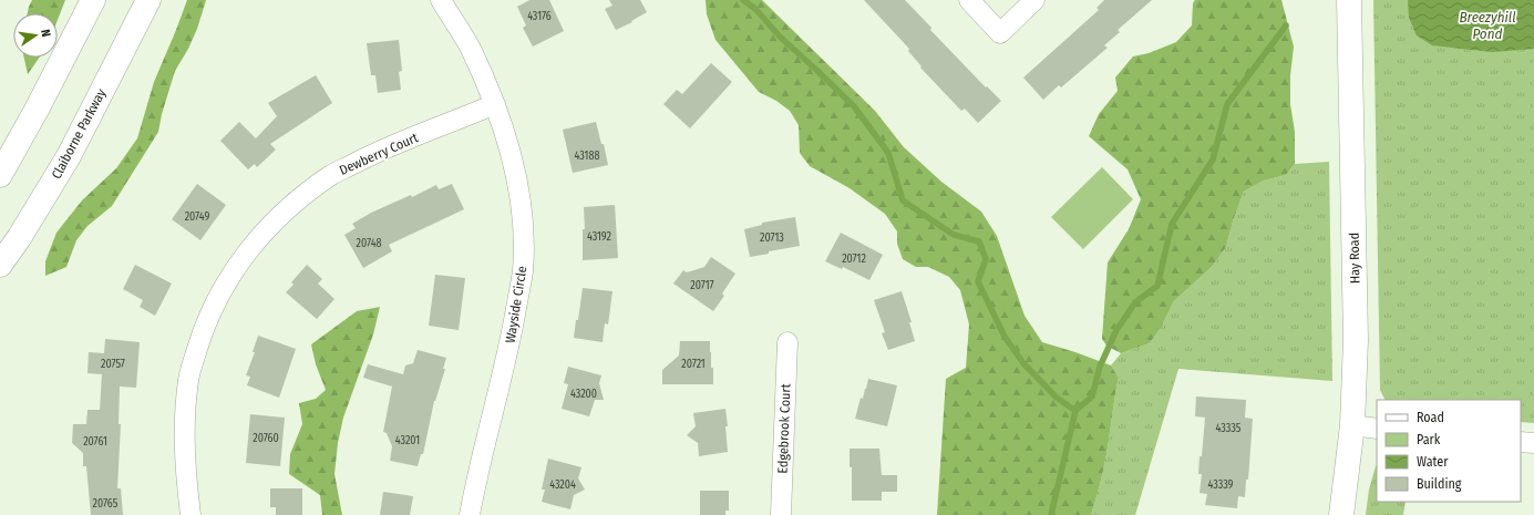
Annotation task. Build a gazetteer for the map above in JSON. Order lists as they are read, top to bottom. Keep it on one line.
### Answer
{"streets":{"street":["Claiborne Parkway","Dewberry Court","Hay Road","Wayside Circle","Edgebrook Court"]},"crossings":[["Dewberry Court","Wayside Circle"]],"water":["Breezyhill Pond"],"house_numbers":["43176","43188","20749","43192","20713","20748","20712","20717","20757","20721","43200","43335","20760","43201","20761","43204","43339","20765"],"legend":["Road","Park","Water","Building"],"north":"right"}
